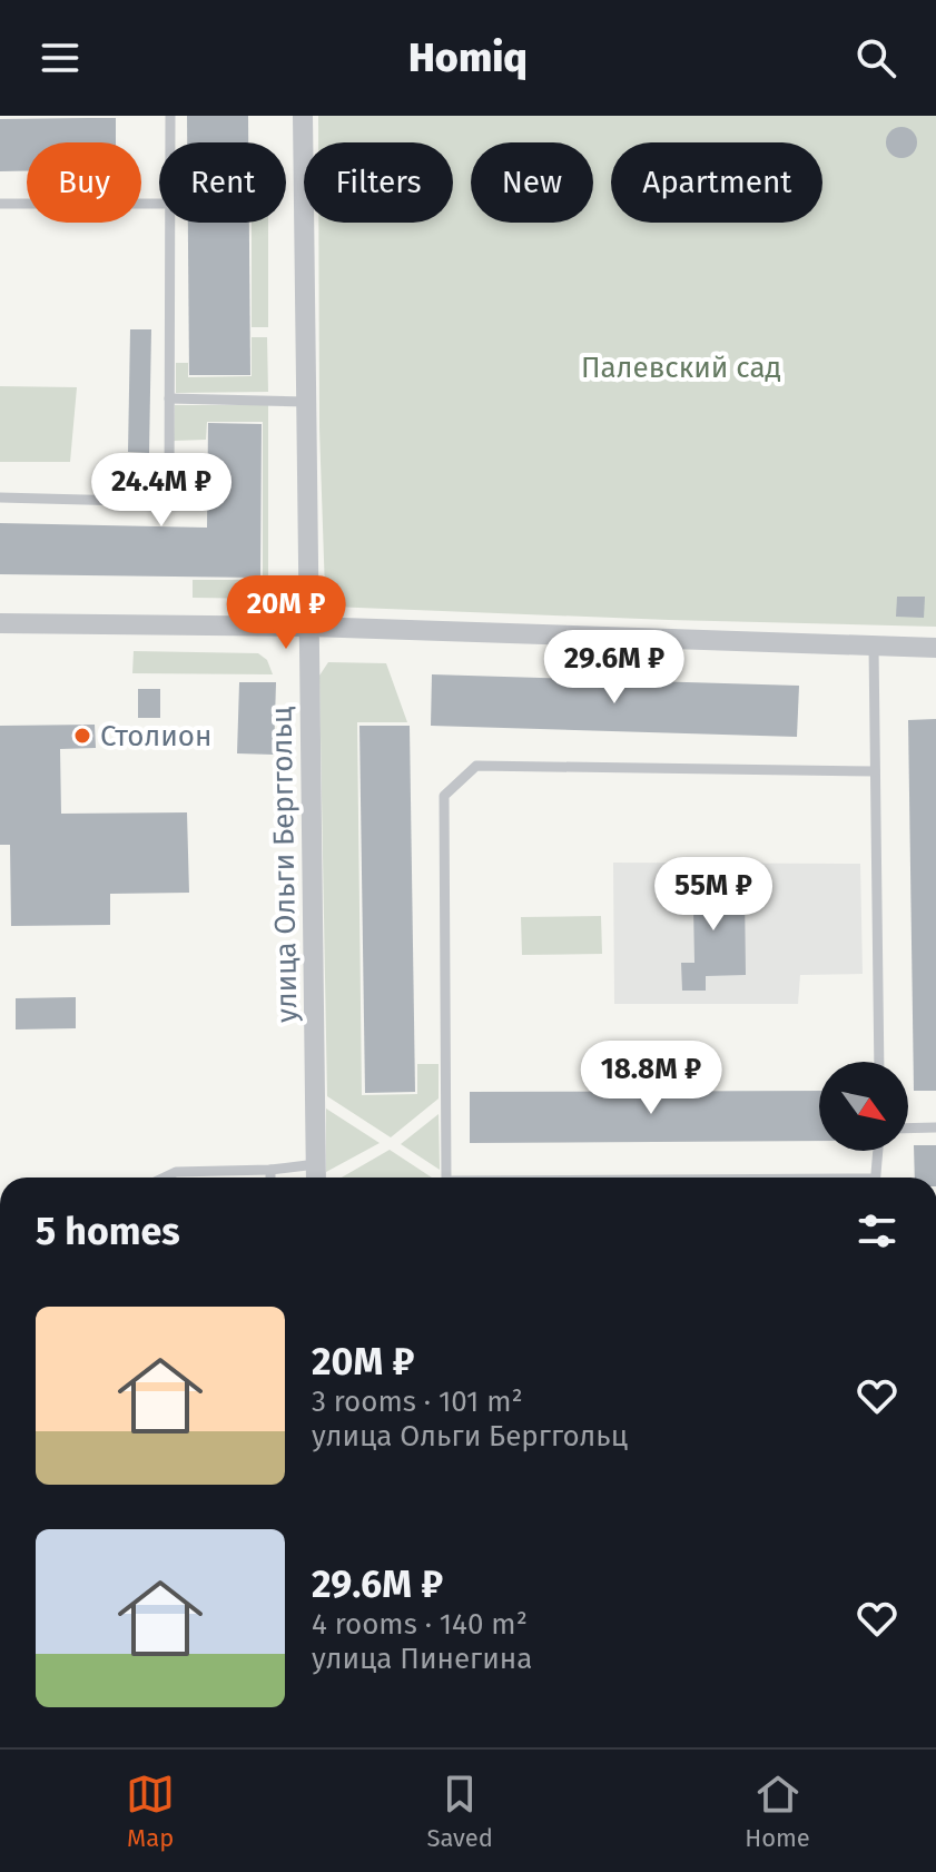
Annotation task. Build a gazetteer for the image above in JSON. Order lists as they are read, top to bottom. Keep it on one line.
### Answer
{"streets":{"street":["улица Ольги Берггольц"]},"parks":["Палевский сад"],"places":["Столион"],"north":"bottom right","page":{"header":"Homiq","chip":["Buy","Rent","Filters","New","Apartment"],"price":["24.4M ₽","20M ₽","29.6M ₽","55M ₽","18.8M ₽"],"heading":"5 homes","list":[{"name":"20M ₽","note":"3 rooms · 101 m² · улица Ольги Берггольц"},{"name":"29.6M ₽","note":"4 rooms · 140 m² · улица Пинегина"}],"tabs":["Map","Saved","Home"]}}
